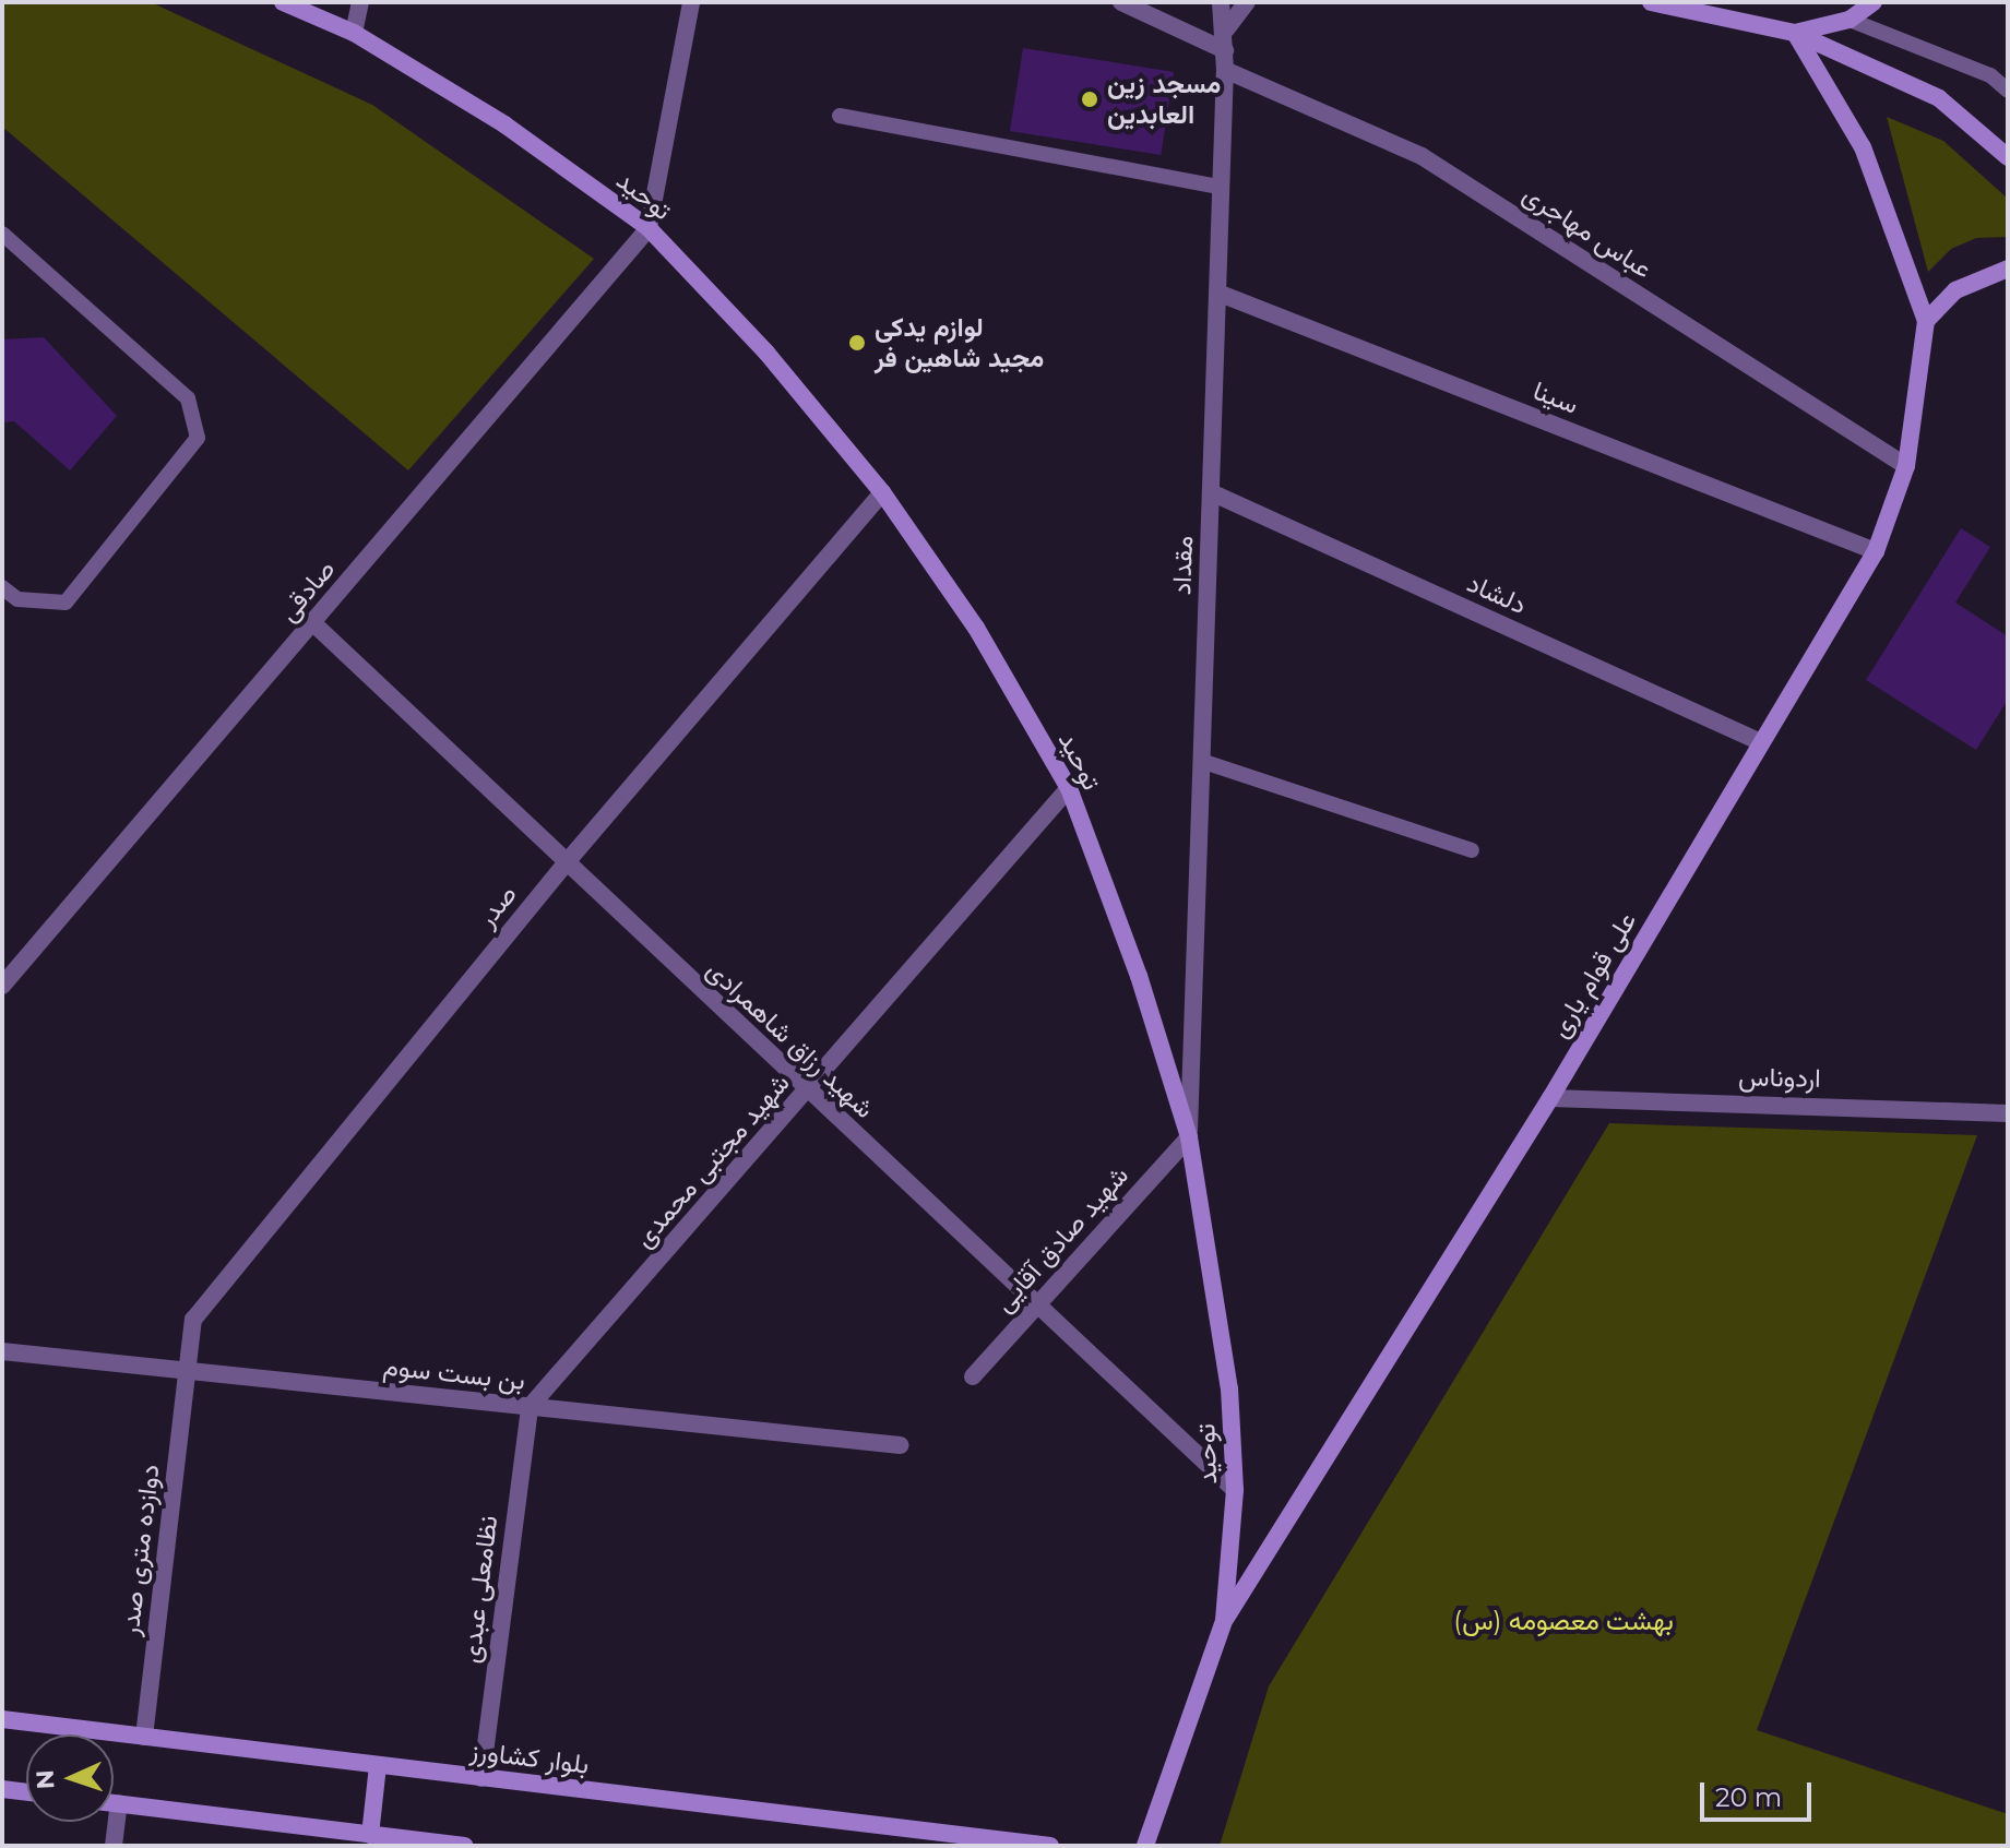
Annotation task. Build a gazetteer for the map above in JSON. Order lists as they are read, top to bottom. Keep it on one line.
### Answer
{"streets":{"main road":["توحید","علی قوام یاری","بلوار کشاورز"],"street":["عباس مهاجری","سینا","مقداد","صادقی","دلشاد","صدر","شهید رزاق شاهمرادی","اردوناس","شهید مجتبی محمدی","شهید صادق آقایی","بن بست سوم","دوازده متری صدر","نظامعلی عبدی"]},"crossings":[["توحید","مقداد"],["توحید","صادقی"],["توحید","صدر"],["توحید","علی قوام یاری"],["توحید","شهید رزاق شاهمرادی"],["توحید","شهید مجتبی محمدی"],["توحید","شهید صادق آقایی"],["عباس مهاجری","مقداد"],["عباس مهاجری","علی قوام یاری"],["سینا","مقداد"],["سینا","علی قوام یاری"],["مقداد","دلشاد"],["مقداد","شهید صادق آقایی"],["صادقی","شهید رزاق شاهمرادی"],["دلشاد","علی قوام یاری"],["صدر","شهید رزاق شاهمرادی"],["صدر","بن بست سوم"],["صدر","دوازده متری صدر"],["علی قوام یاری","اردوناس"],["شهید رزاق شاهمرادی","شهید مجتبی محمدی"],["شهید رزاق شاهمرادی","شهید صادق آقایی"],["شهید مجتبی محمدی","بن بست سوم"],["شهید مجتبی محمدی","نظامعلی عبدی"],["بن بست سوم","دوازده متری صدر"],["بن بست سوم","نظامعلی عبدی"],["دوازده متری صدر","بلوار کشاورز"],["نظامعلی عبدی","بلوار کشاورز"]],"parks":["(بهشت معصومه (س"],"places":["مسجد زین العابدین","لوازم یدکی مجید شاهین فر"],"scale_bar":"20 m","north":"left"}
